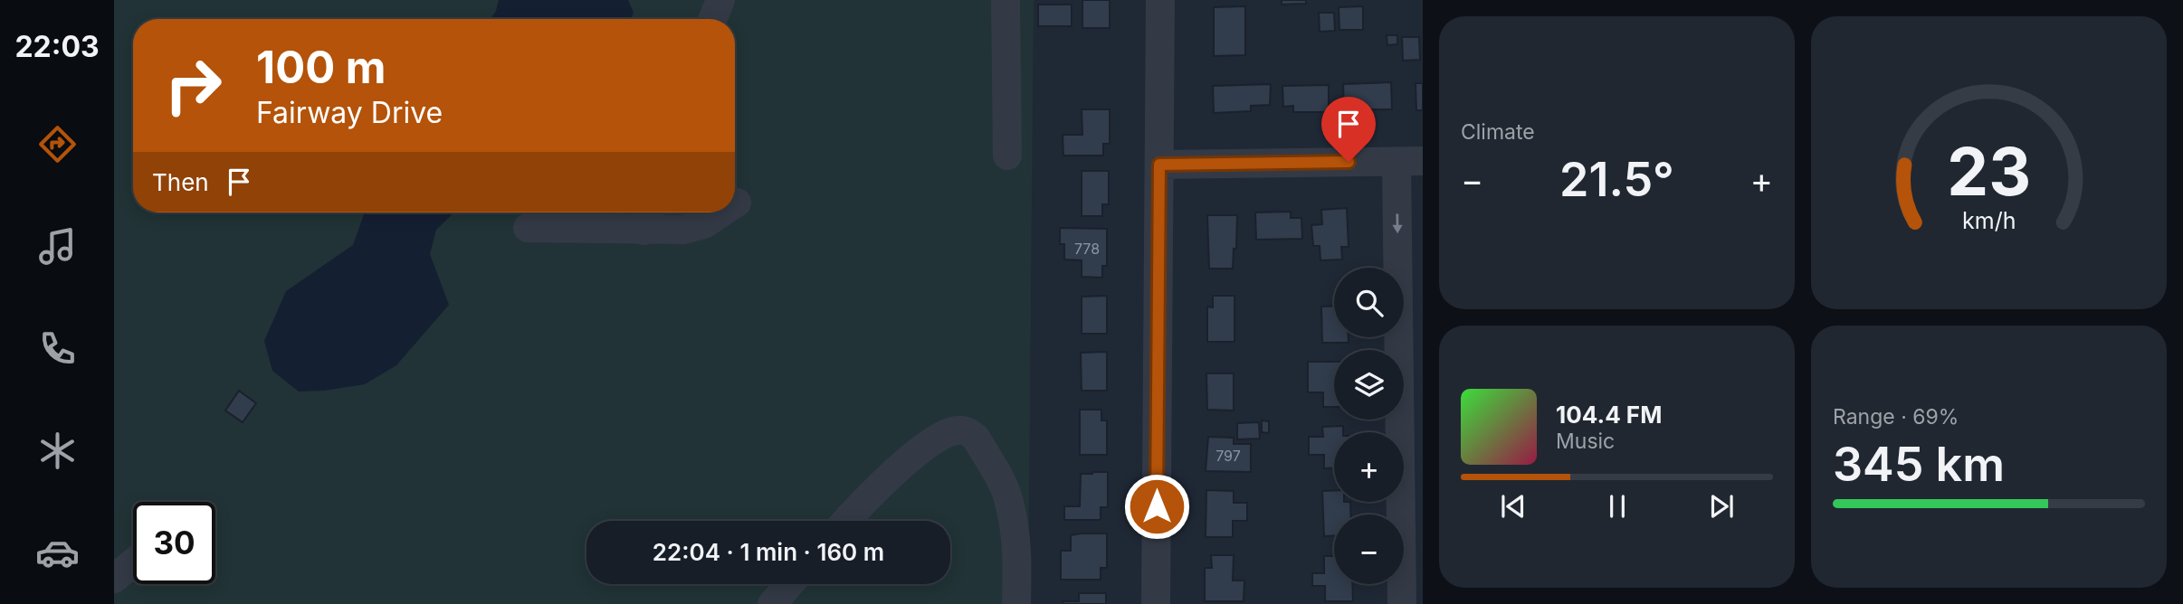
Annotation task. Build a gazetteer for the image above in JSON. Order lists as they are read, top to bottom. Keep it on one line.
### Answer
{"house_numbers":["778","797"],"page":{"tabs":"22:03","tile":["Climate",["Range · 69%","345 km"]],"turn":["100 m","Fairway Drive"],"then":"Then","heat":["−","21.5°","+"],"map_buttons":["+","−"],"song":["104.4 FM","Music"],"limit":"30","trip":"22:04 · 1 min · 160 m","gauge":["23","km/h"]}}
